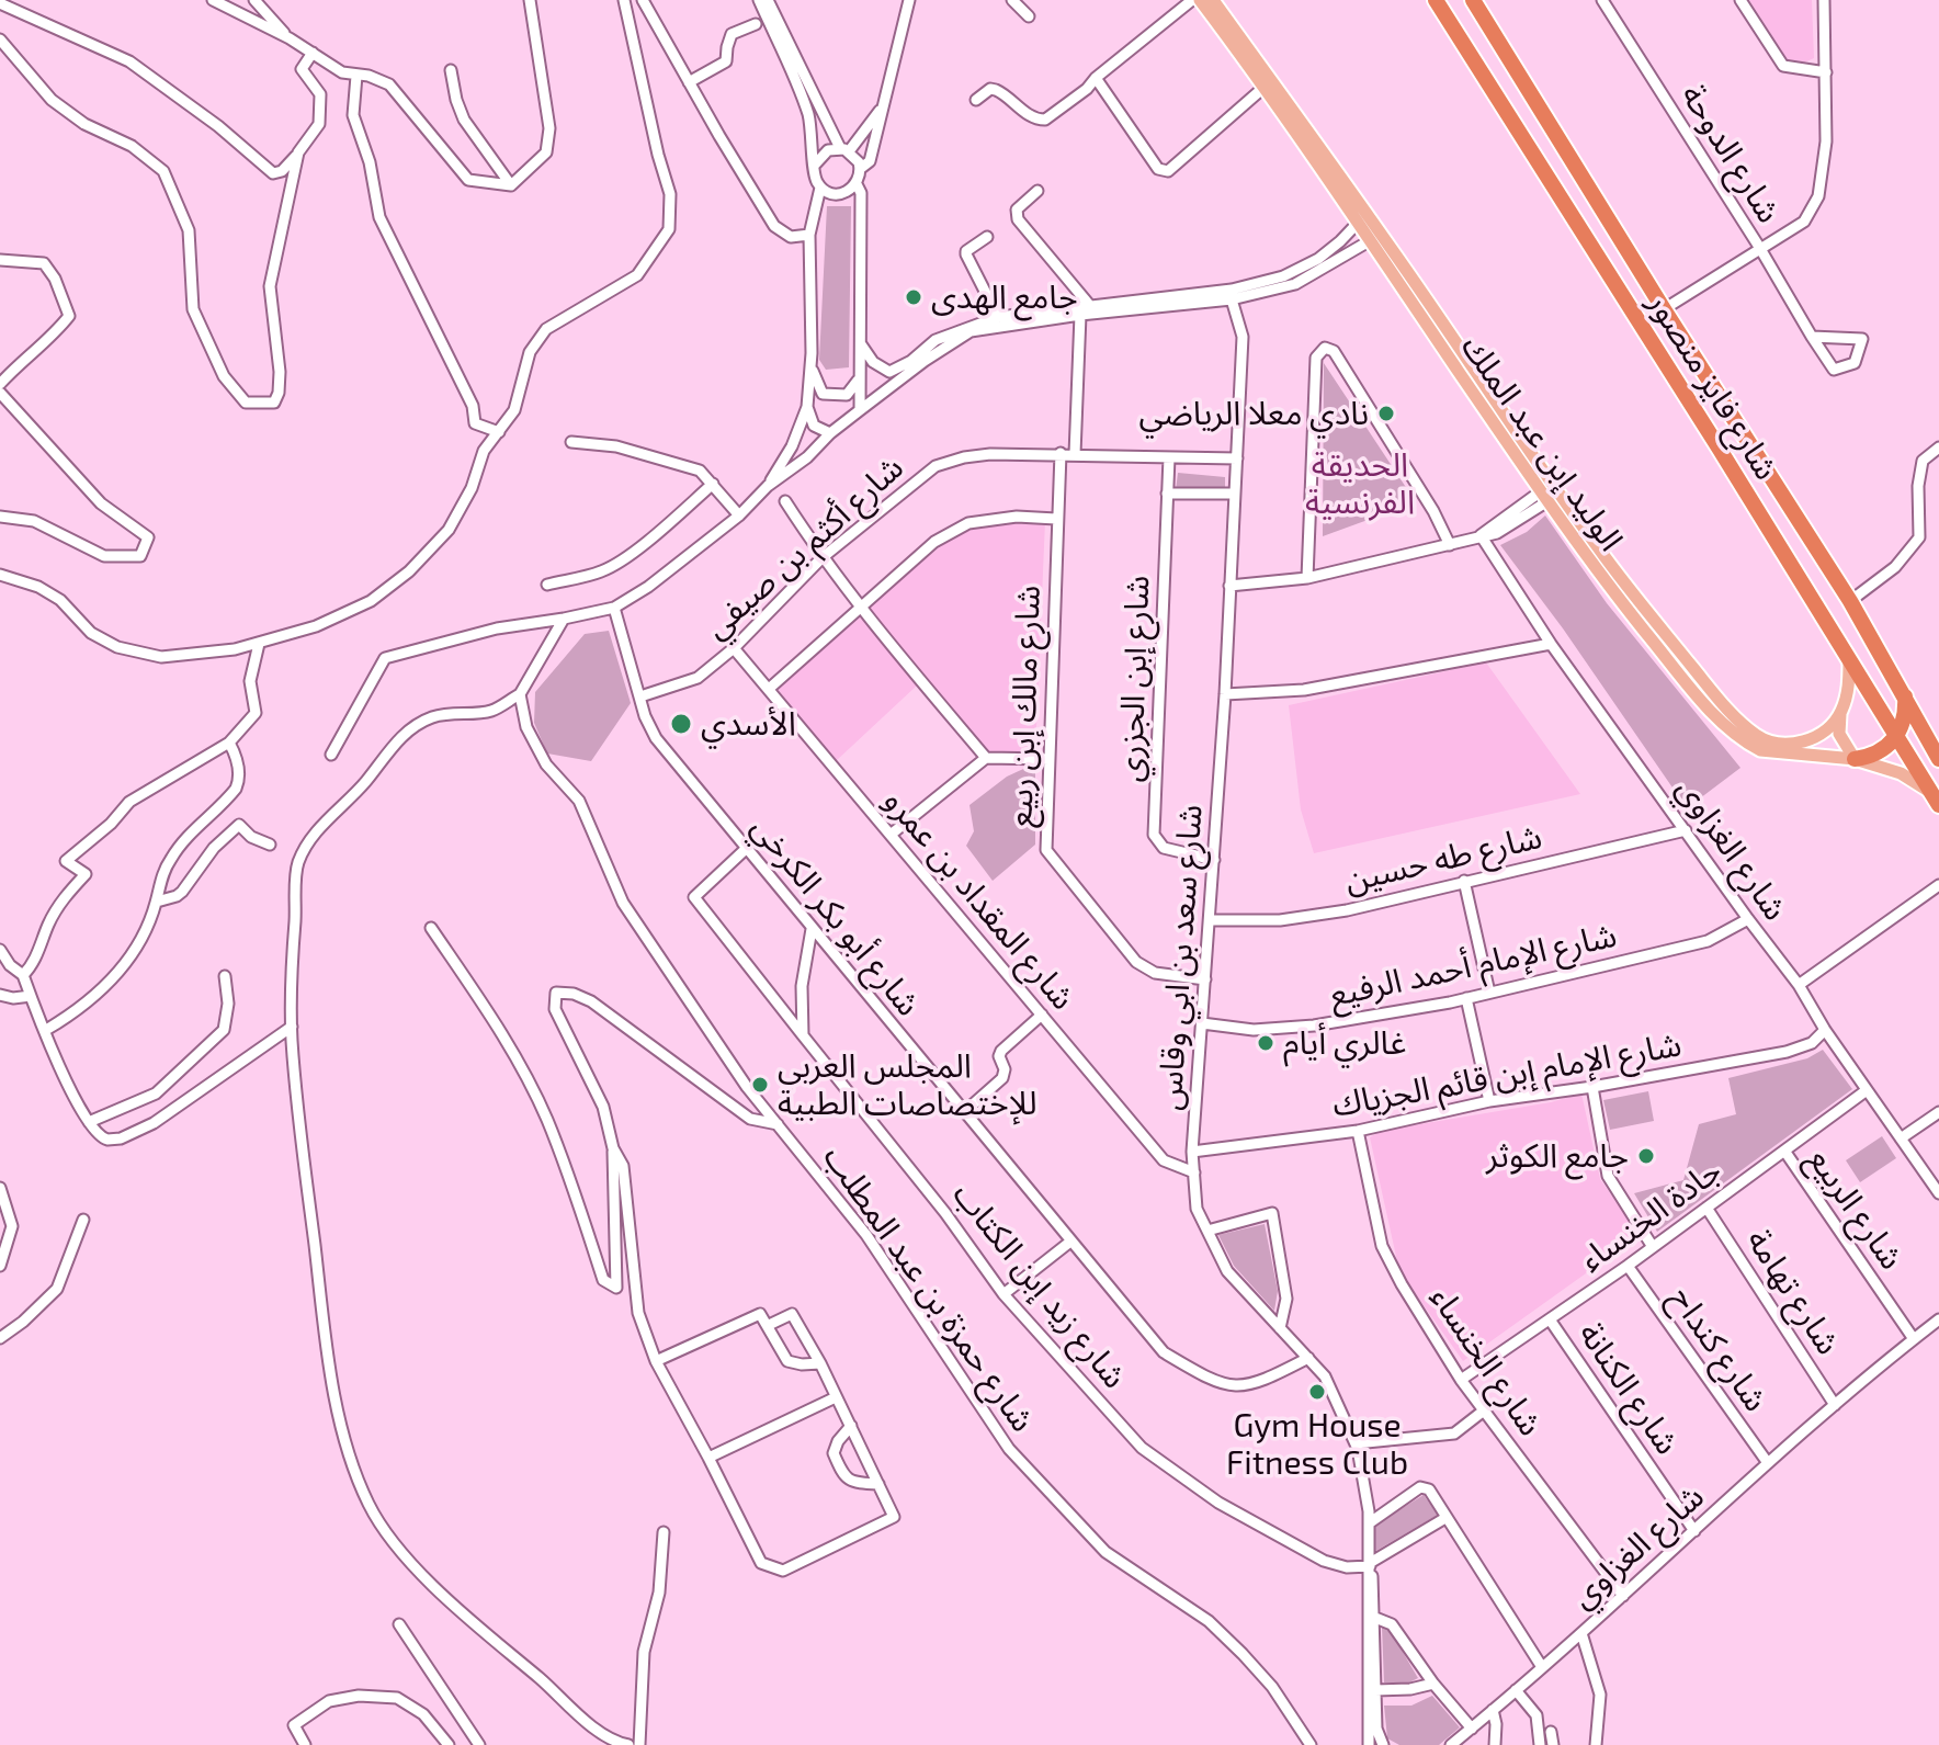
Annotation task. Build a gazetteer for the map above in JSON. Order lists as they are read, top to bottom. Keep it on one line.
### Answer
{"streets":{"highway":["شارع فايز منصور"],"main road":["الوليد إبن عبد الملك"],"street":["شارع الدوحة","شارع أكثم بن صيفي","شارع إبن الجزري","شارع مالك إبن ربيع","شارع الغزاوي","شارع طه حسين","شارع المقداد بن عمرو","شارع أبو بكر الكرخي","شارع سعد بن ابي وقاس","شارع الإمام أحمد الرفيع","شارع الإمام إبن قائم الجزياك","شارع الربيع","جادة الخنساء","شارع زيد إبن الكتاب","شارع حمزة بن عبد المطلب","شارع تهامة","شارع كنداح","شارع الخنساء","شارع الكنانة"]},"crossings":[["شارع فايز منصور","الوليد إبن عبد الملك"],["شارع أكثم بن صيفي","شارع إبن الجزري"],["شارع أكثم بن صيفي","شارع مالك إبن ربيع"],["شارع أكثم بن صيفي","شارع المقداد بن عمرو"],["شارع أكثم بن صيفي","شارع أبو بكر الكرخي"],["شارع أكثم بن صيفي","شارع سعد بن ابي وقاس"],["شارع إبن الجزري","شارع سعد بن ابي وقاس"],["شارع مالك إبن ربيع","شارع سعد بن ابي وقاس"],["شارع الغزاوي","شارع طه حسين"],["شارع الغزاوي","شارع الإمام أحمد الرفيع"],["شارع الغزاوي","شارع الإمام إبن قائم الجزياك"],["شارع الغزاوي","شارع الربيع"],["شارع الغزاوي","جادة الخنساء"],["شارع الغزاوي","شارع تهامة"],["شارع الغزاوي","شارع كنداح"],["شارع الغزاوي","شارع الخنساء"],["شارع الغزاوي","شارع الكنانة"],["شارع طه حسين","شارع سعد بن ابي وقاس"],["شارع المقداد بن عمرو","شارع سعد بن ابي وقاس"],["شارع أبو بكر الكرخي","شارع سعد بن ابي وقاس"],["شارع أبو بكر الكرخي","شارع زيد إبن الكتاب"],["شارع سعد بن ابي وقاس","شارع الإمام أحمد الرفيع"],["شارع سعد بن ابي وقاس","شارع الإمام إبن قائم الجزياك"],["شارع سعد بن ابي وقاس","شارع زيد إبن الكتاب"],["شارع الإمام إبن قائم الجزياك","شارع الخنساء"],["شارع الربيع","جادة الخنساء"],["جادة الخنساء","شارع تهامة"],["جادة الخنساء","شارع كنداح"],["جادة الخنساء","شارع الخنساء"],["جادة الخنساء","شارع الكنانة"]],"parks":["الحديقة الفرنسية"],"places":["جامع الهدى","نادي معلا الرياضي","الأسدي","غالري أيام","المجلس العربي للإختصاصات الطبية","جامع الكوثر","Gym House Fitness Club"]}
